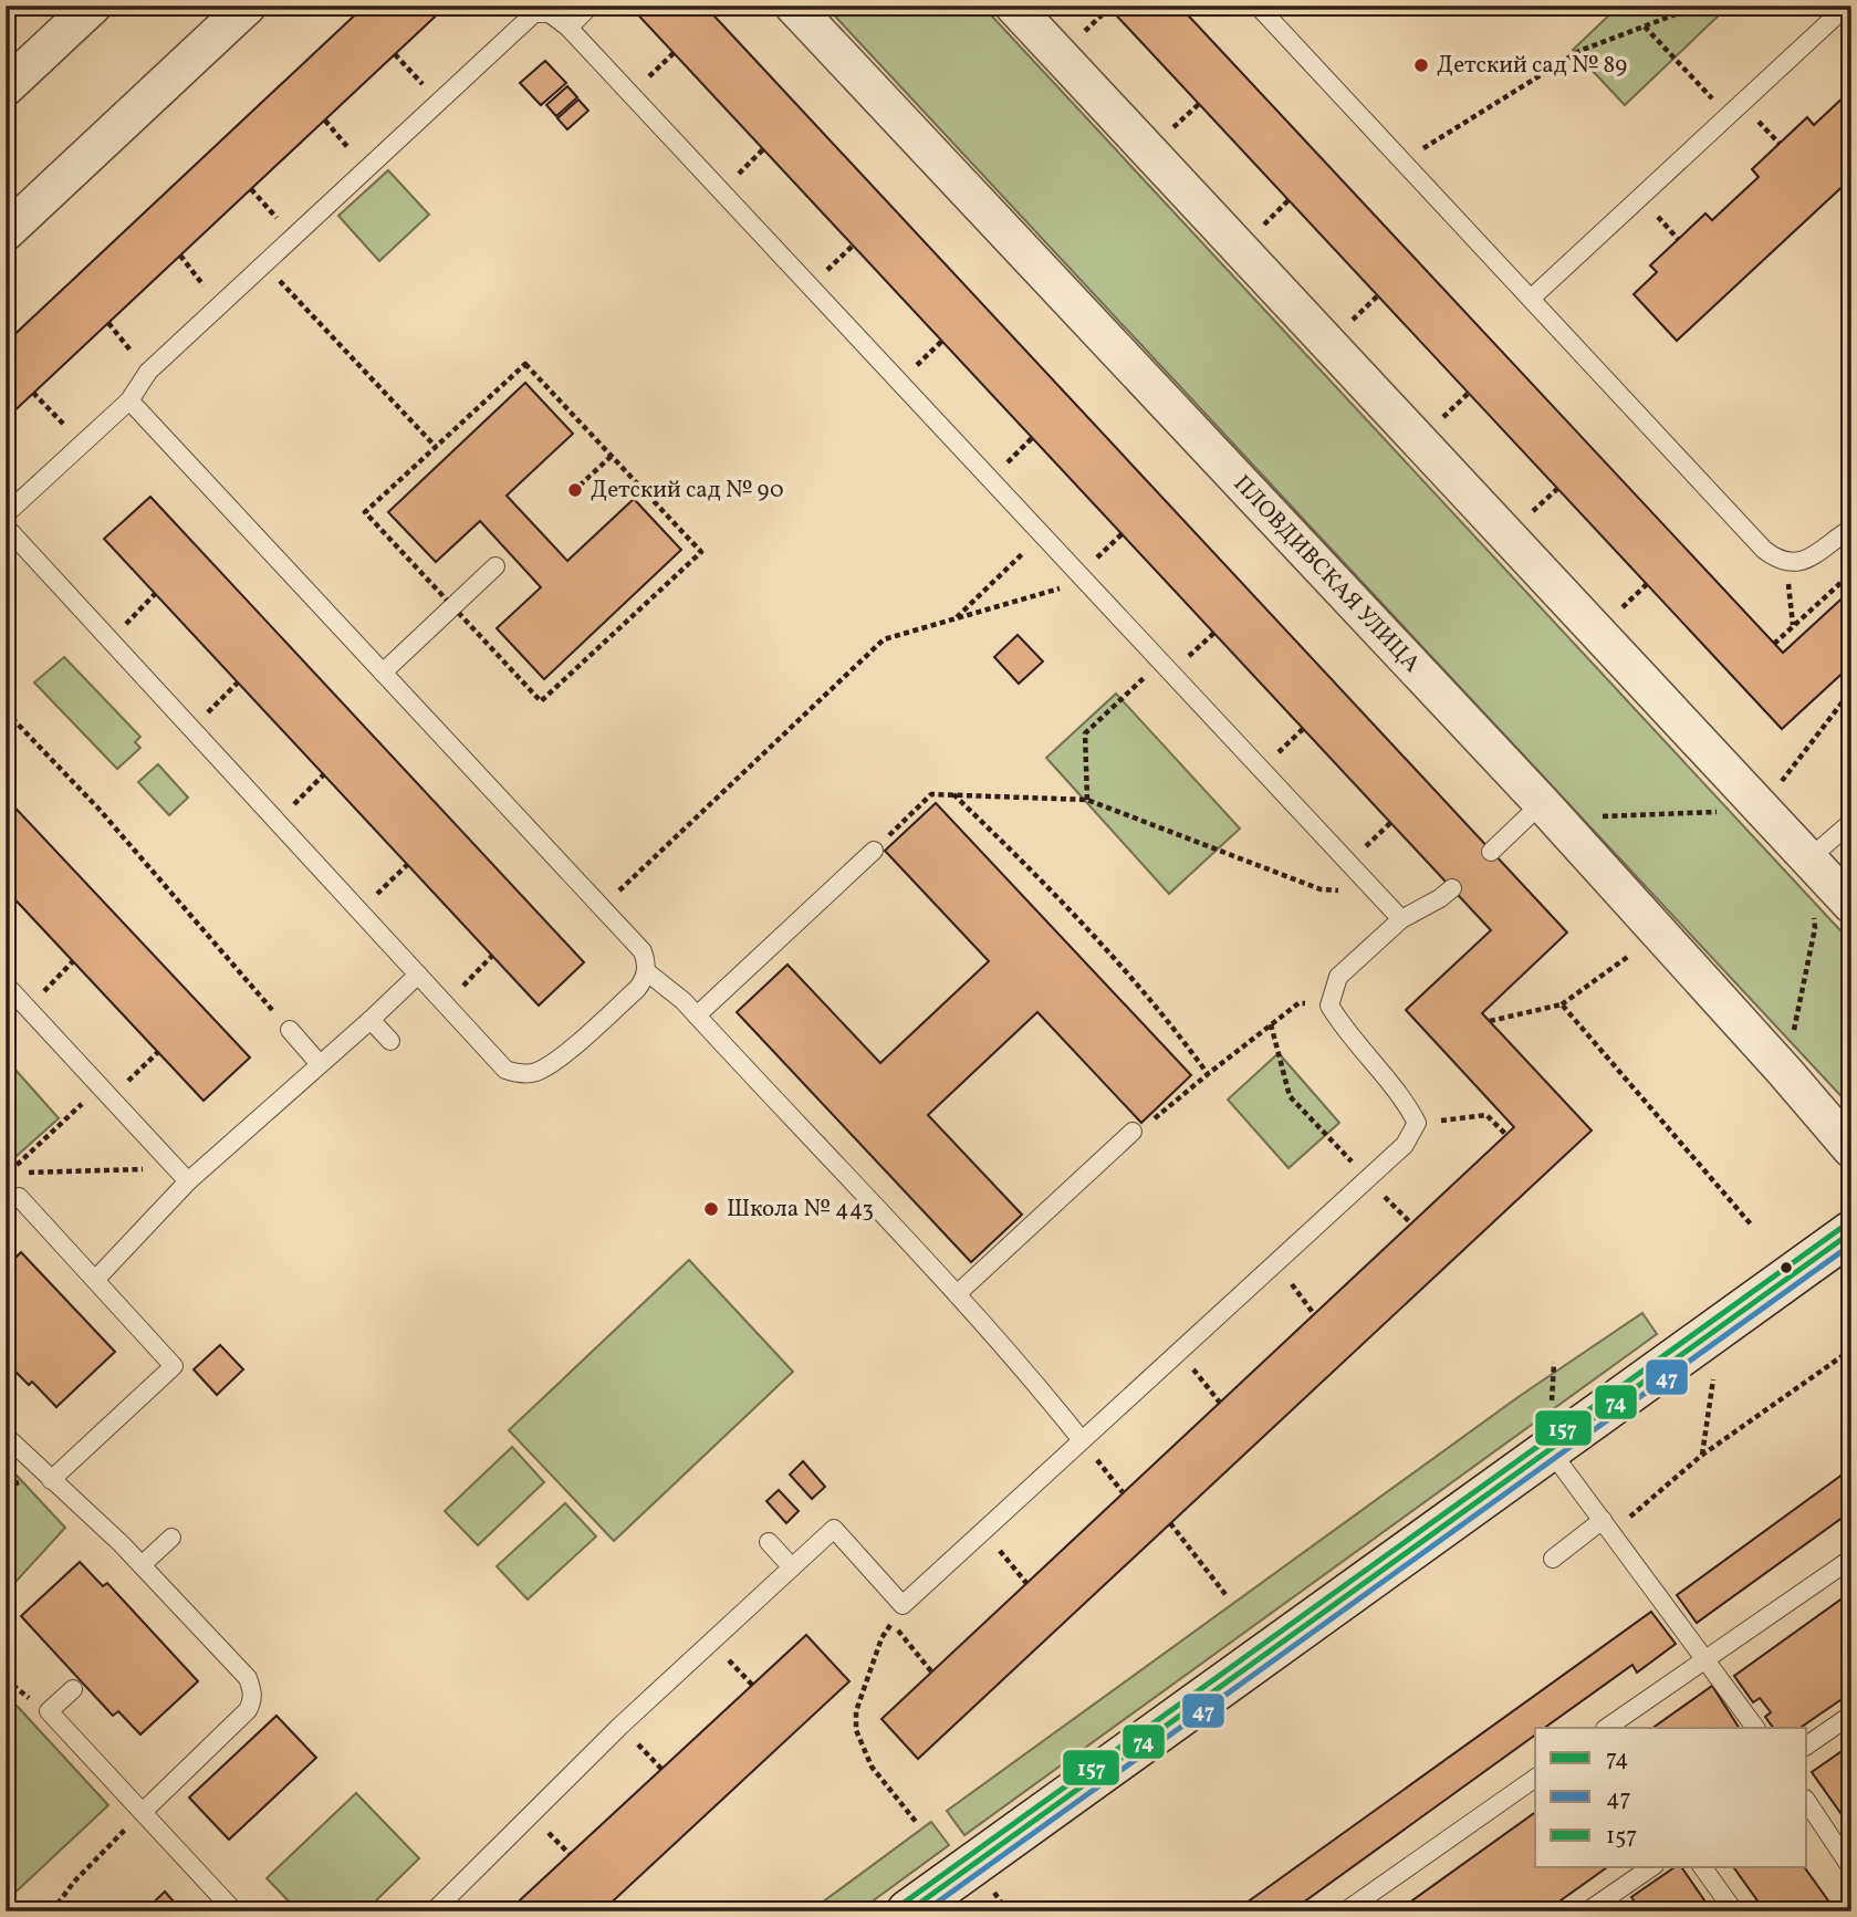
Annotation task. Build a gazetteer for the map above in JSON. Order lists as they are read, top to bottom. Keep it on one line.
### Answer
{"streets":{"street":["ПЛОВДИВСКАЯ УЛИЦА"]},"places":["Детский сад № 89","Детский сад № 90","Школа № 443"],"lines":["transit line 157","transit line 74","transit line 47"],"legend":["74","47","157"]}
